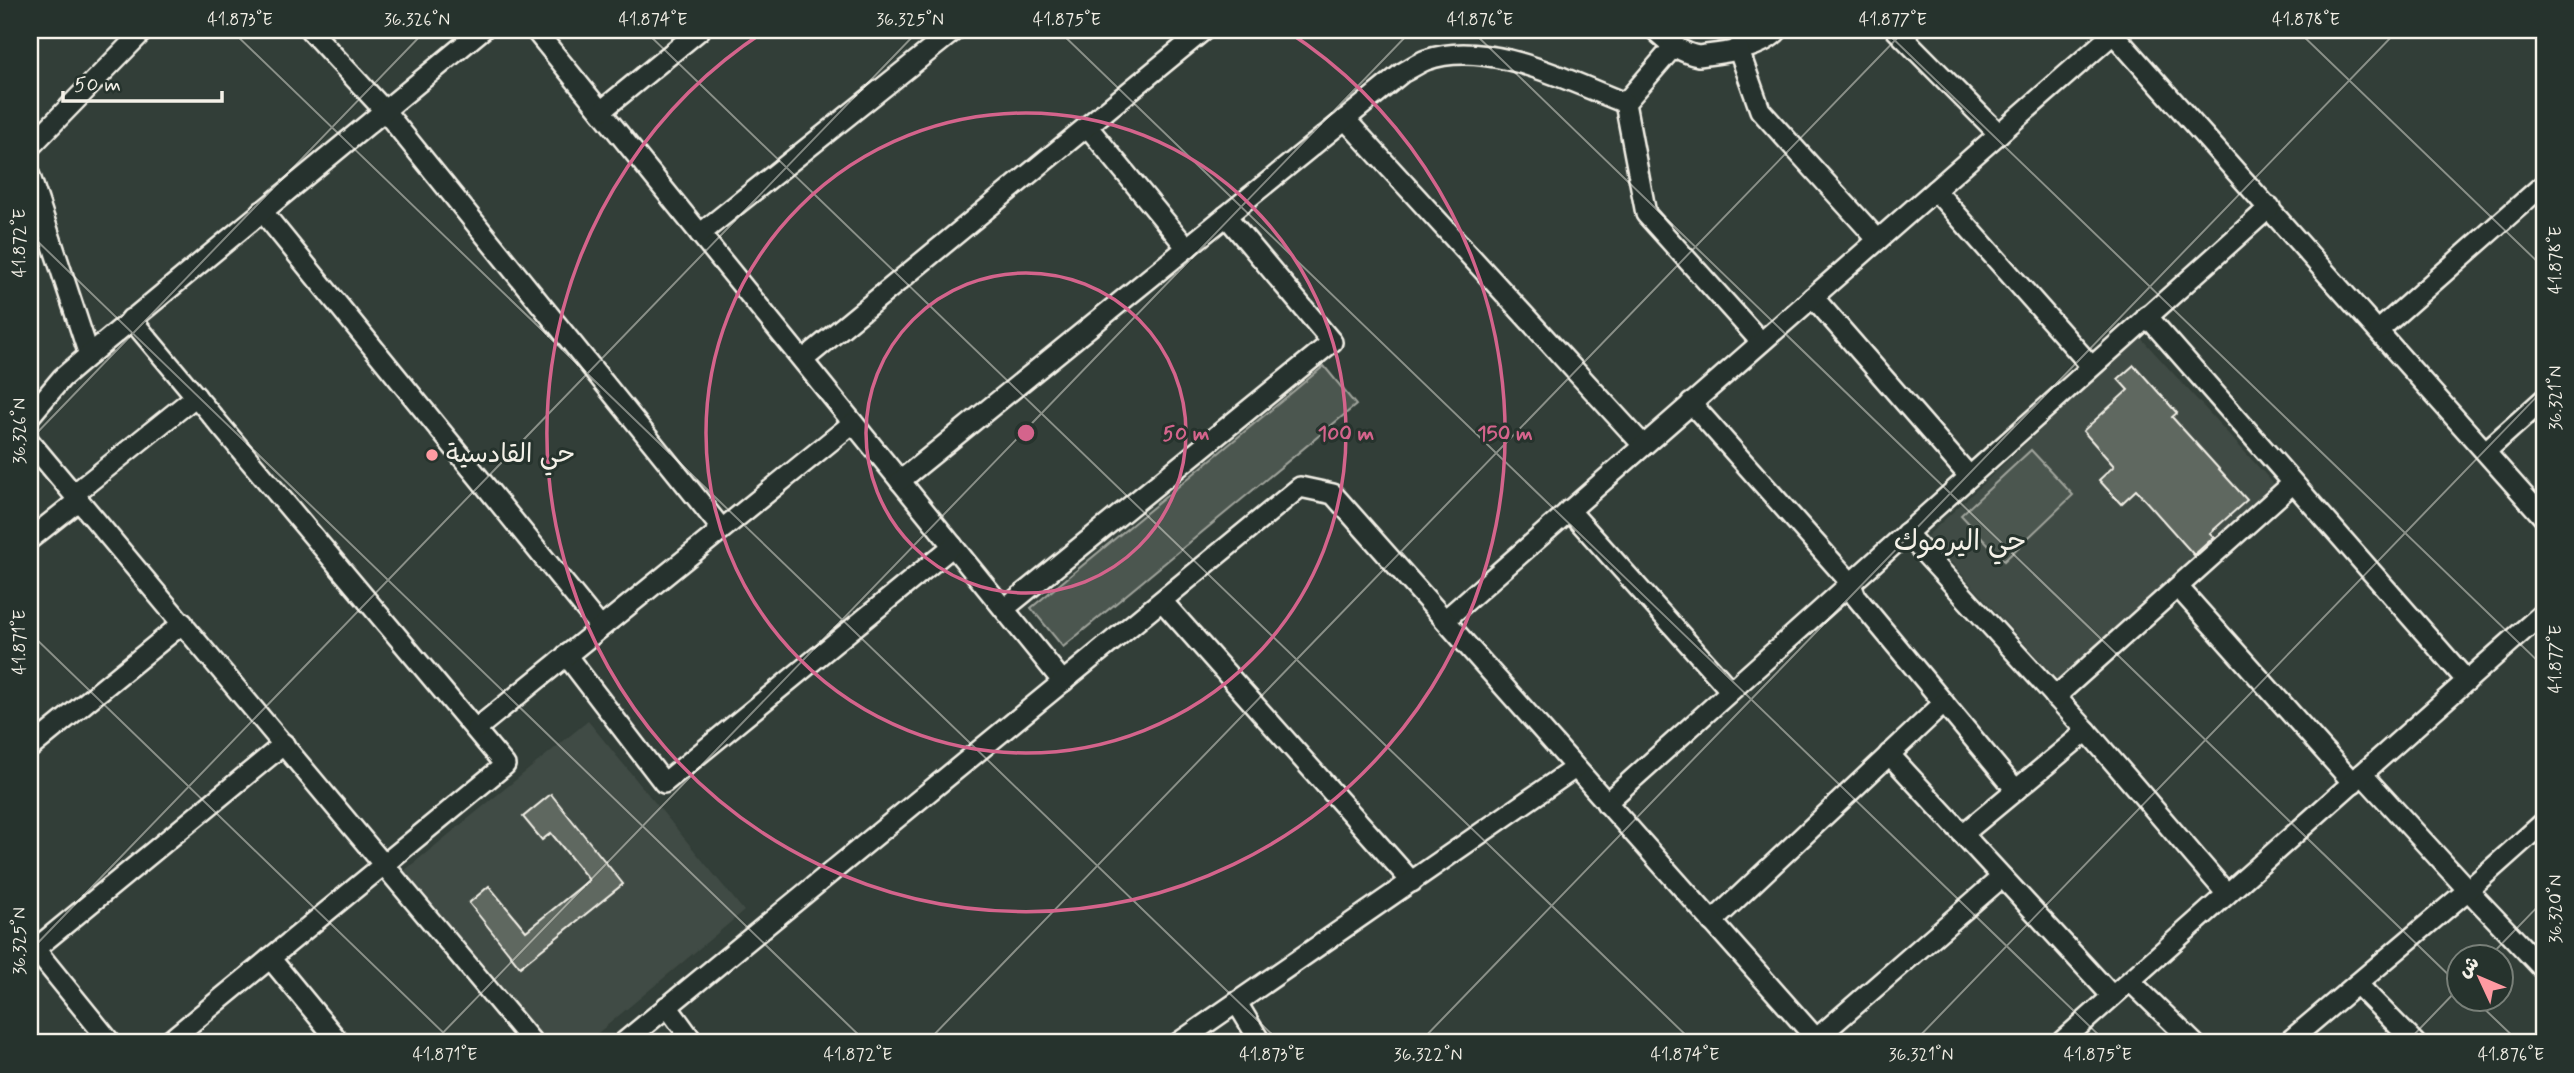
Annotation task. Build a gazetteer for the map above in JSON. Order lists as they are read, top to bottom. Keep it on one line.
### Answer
{"districts":["حي اليرموك"],"places":["حي القادسية"],"scale_bar":"50 m","north":"top left","coordinates":["41.873°E","36.326°N","41.874°E","36.325°N","41.875°E","41.876°E","41.877°E","41.878°E","41.872°E","36.321°N","41.871°E","36.320°N","36.322°N"],"rings":["50 m","100 m","150 m"]}
